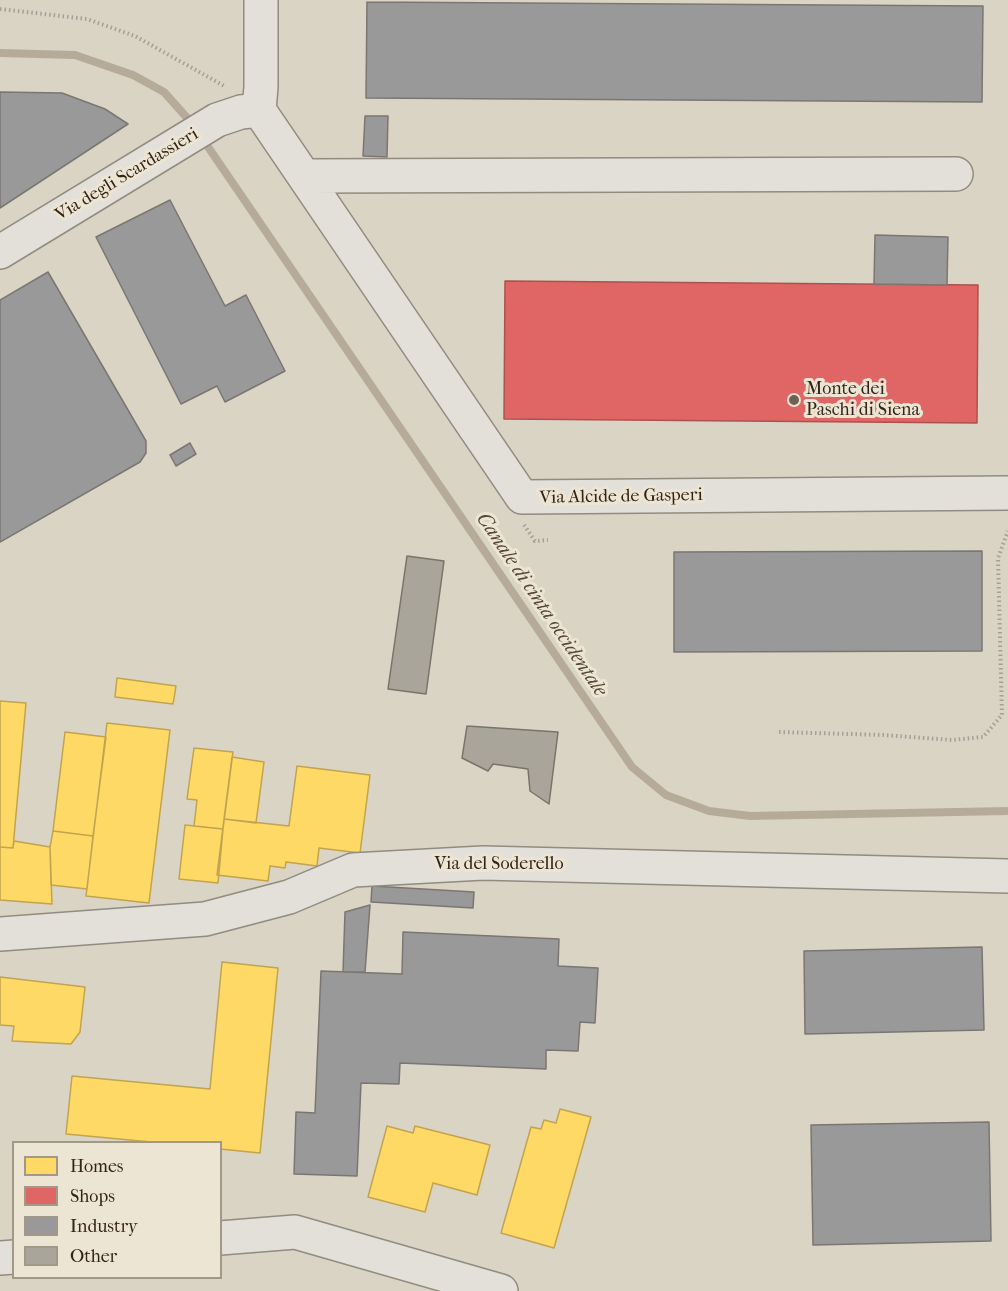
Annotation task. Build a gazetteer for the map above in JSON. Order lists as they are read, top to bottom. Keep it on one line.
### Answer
{"streets":{"street":["Via degli Scardassieri","Via Alcide de Gasperi","Via del Soderello"]},"crossings":[["Via degli Scardassieri","Via Alcide de Gasperi"]],"water":["Canale di cinta occidentale"],"places":["Monte dei Paschi di Siena"],"legend":["Homes","Shops","Industry","Other"]}
